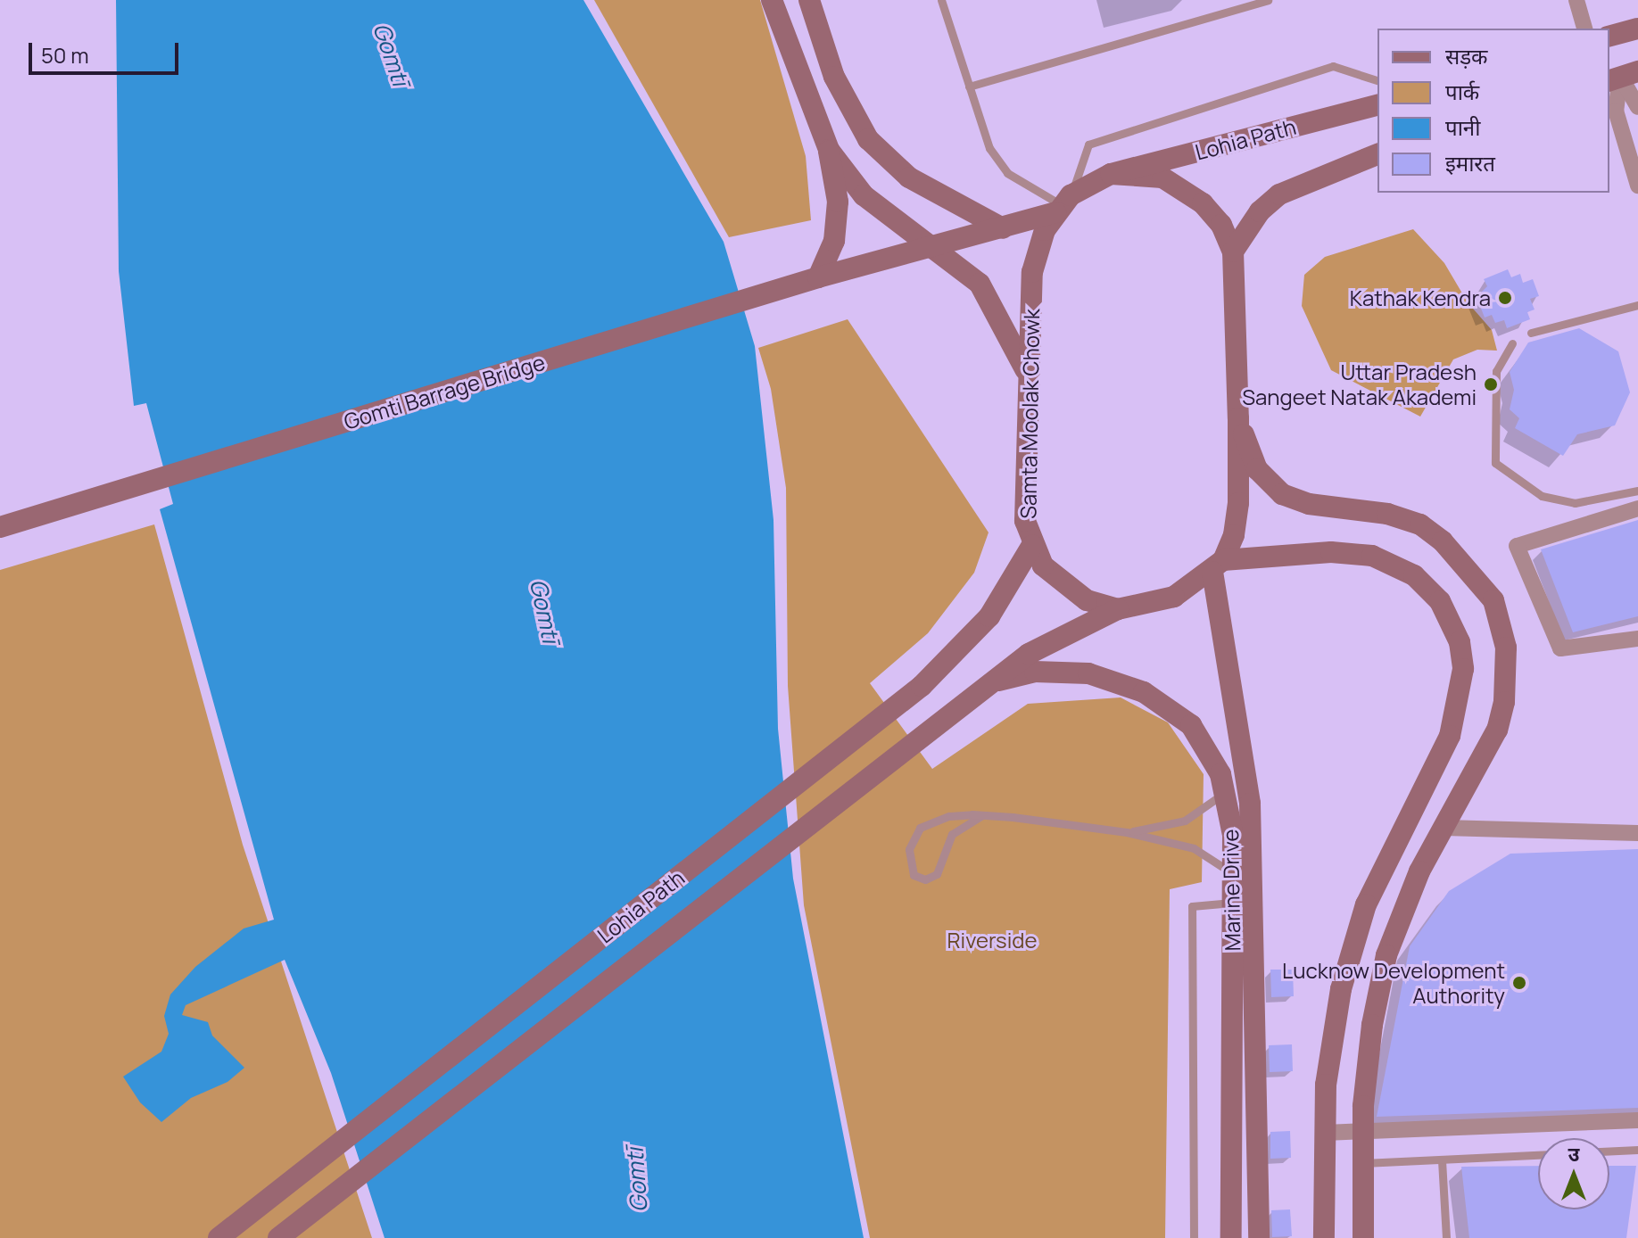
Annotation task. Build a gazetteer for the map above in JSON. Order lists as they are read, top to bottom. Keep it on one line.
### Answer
{"streets":{"main road":["Lohia Path","Gomti Barrage Bridge","Samta Moolak Chowk","Marine Drive"]},"crossings":[["Lohia Path","Samta Moolak Chowk"],["Lohia Path","Marine Drive"],["Gomti Barrage Bridge","Samta Moolak Chowk"],["Samta Moolak Chowk","Marine Drive"]],"water":["Gomtī"],"parks":["Riverside"],"places":["Kathak Kendra","Uttar Pradesh Sangeet Natak Akademi","Lucknow Development Authority"],"legend":["सड़क","पार्क","पानी","इमारत"],"scale_bar":"50 m","north":"top"}
